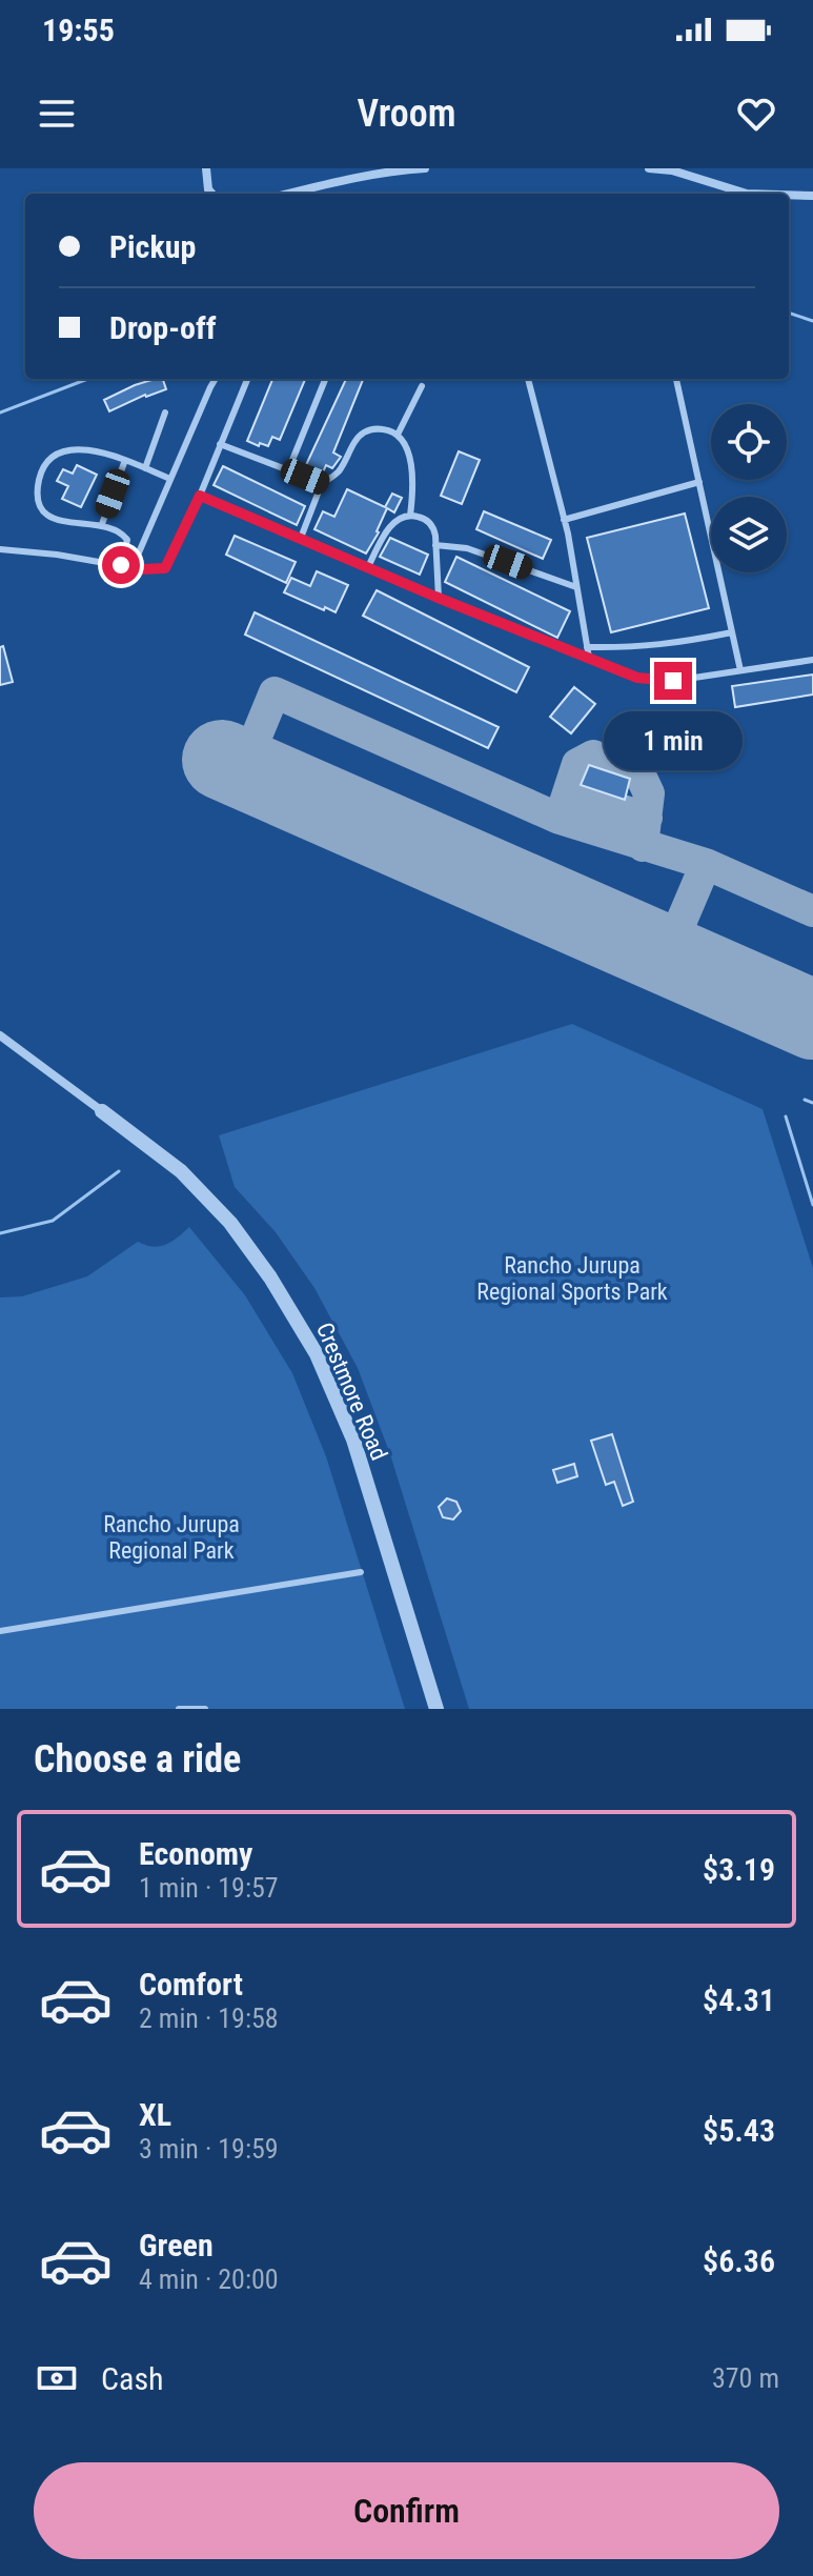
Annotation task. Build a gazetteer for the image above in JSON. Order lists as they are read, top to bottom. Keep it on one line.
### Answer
{"streets":{"street":["Crestmore Road"]},"parks":["Rancho Jurupa Regional Sports Park","Rancho Jurupa Regional Park"],"page":{"status":"19:55","header":"Vroom","banner":["Pickup","Drop-off"],"bubble":"1 min","heading":"Choose a ride","list":[{"name":"Economy","note":"1 min · 19:57","value":"$3.19"},{"name":"Comfort","note":"2 min · 19:58","value":"$4.31"},{"name":"XL","note":"3 min · 19:59","value":"$5.43"},{"name":"Green","note":"4 min · 20:00","value":"$6.36"}],"pay":["Cash","370 m"],"buttons":"Confirm"}}
